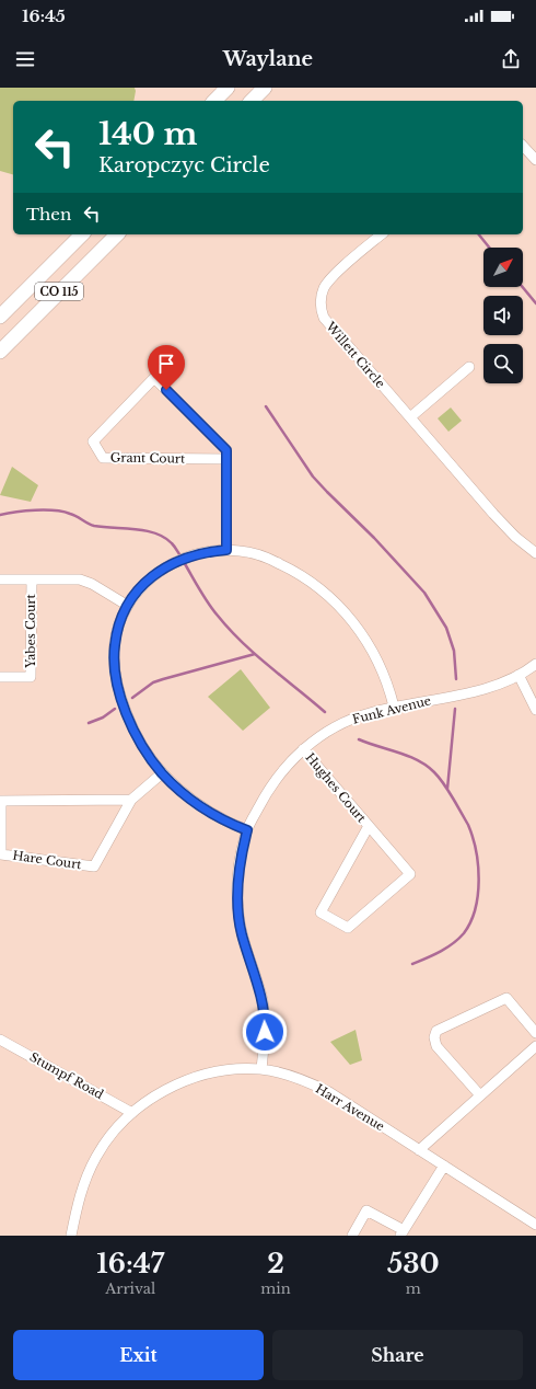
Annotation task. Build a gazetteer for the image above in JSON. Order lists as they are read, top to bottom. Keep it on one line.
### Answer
{"streets":{"highway":["CO 115"],"street":["Willett Circle","Grant Court","Yabes Court","Funk Avenue","Hughes Court","Hare Court","Stumpf Road","Harr Avenue"]},"crossings":[["Funk Avenue","Hughes Court"],["Funk Avenue","Harr Avenue"],["Stumpf Road","Harr Avenue"]],"north":"top right","page":{"status":"16:45","header":"Waylane","turn":["140 m","Karopczyc Circle"],"then":"Then","eta":["16:47","Arrival","2","min","530","m"],"buttons":["Exit","Share"]}}
